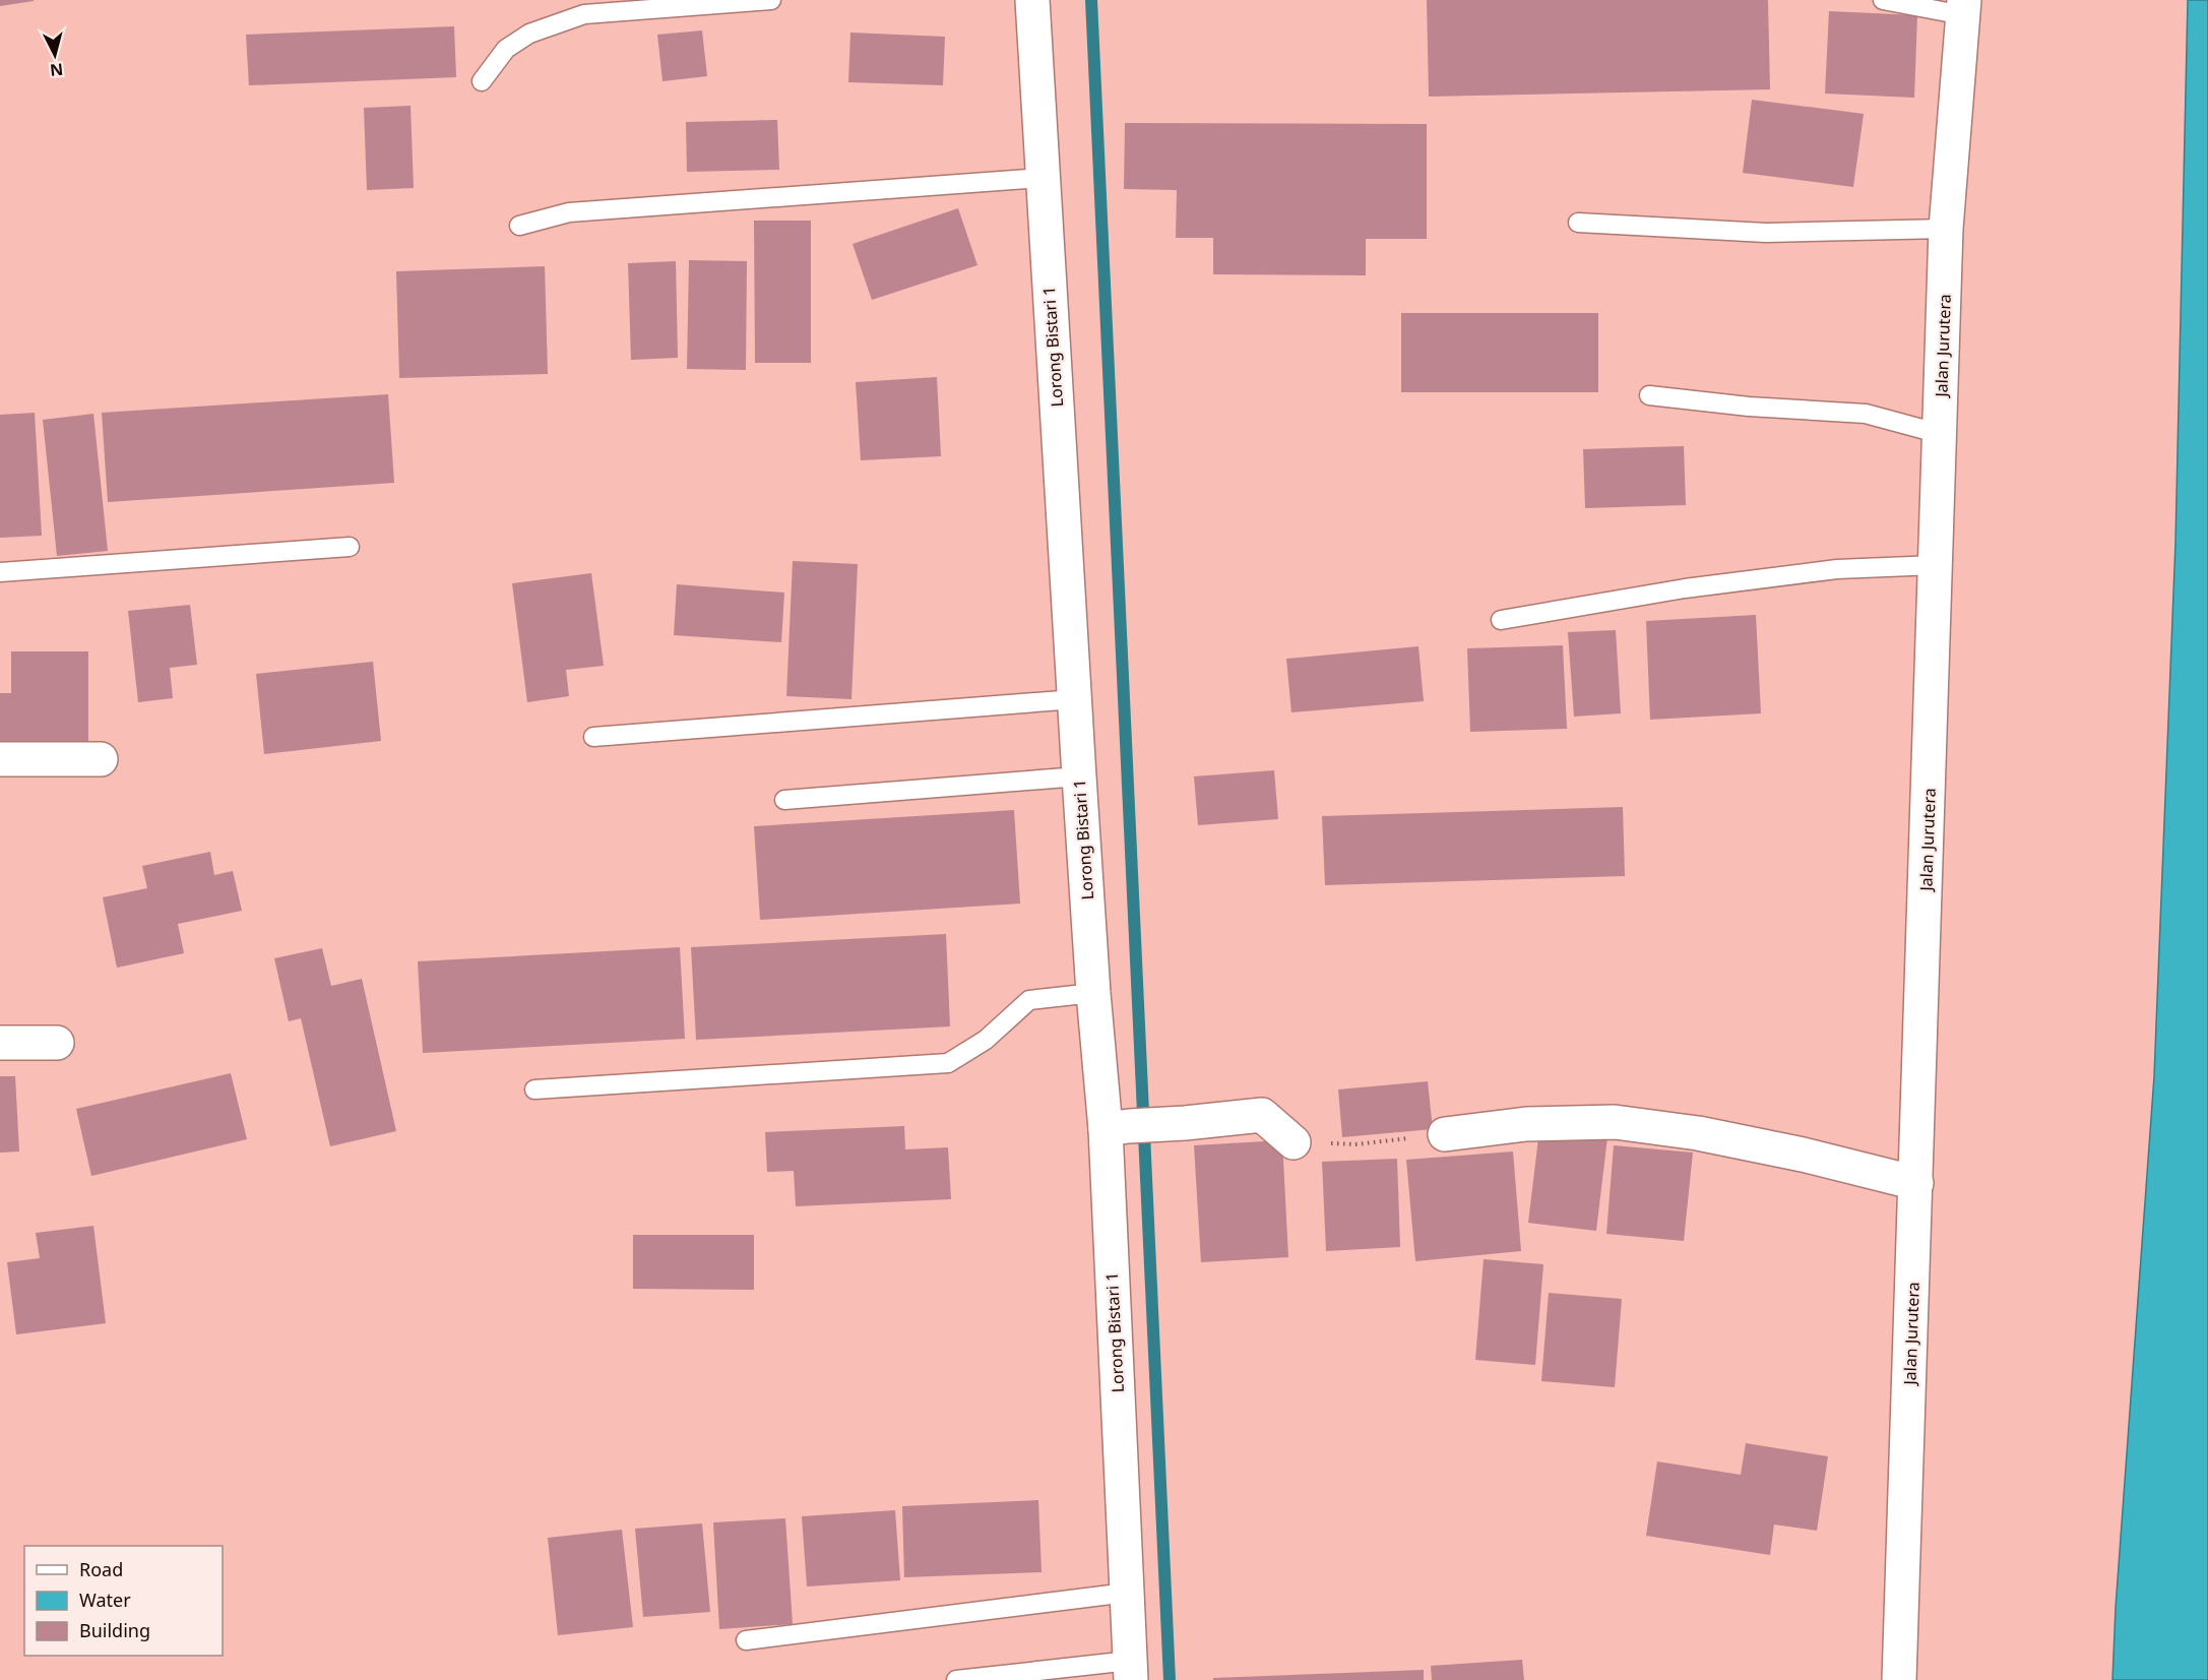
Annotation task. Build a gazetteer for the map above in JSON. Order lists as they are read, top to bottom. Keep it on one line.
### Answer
{"streets":{"street":["Jalan Jurutera","Lorong Bistari 1"]},"legend":["Road","Water","Building"],"north":"bottom"}
